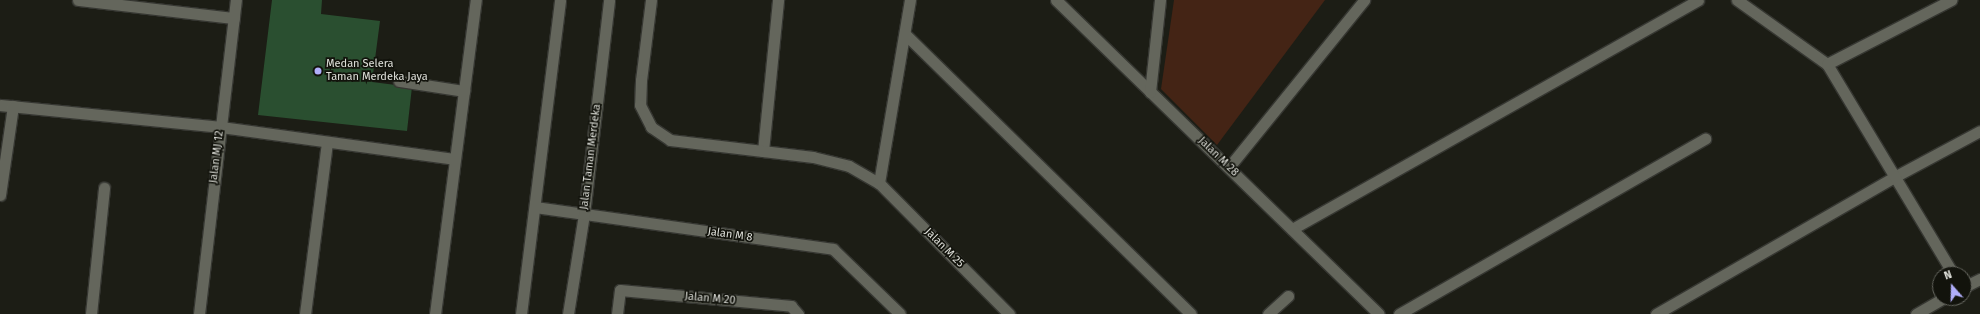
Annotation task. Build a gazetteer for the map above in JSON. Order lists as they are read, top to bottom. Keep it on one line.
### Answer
{"streets":{"street":["Jalan MJ 12","Jalan Taman Merdeka","Jalan M 28","Jalan M 8","Jalan M 25","Jalan M 20"]},"crossings":[["Jalan Taman Merdeka","Jalan M 8"]],"places":["Medan Selera Taman Merdeka Jaya"],"north":"top"}
